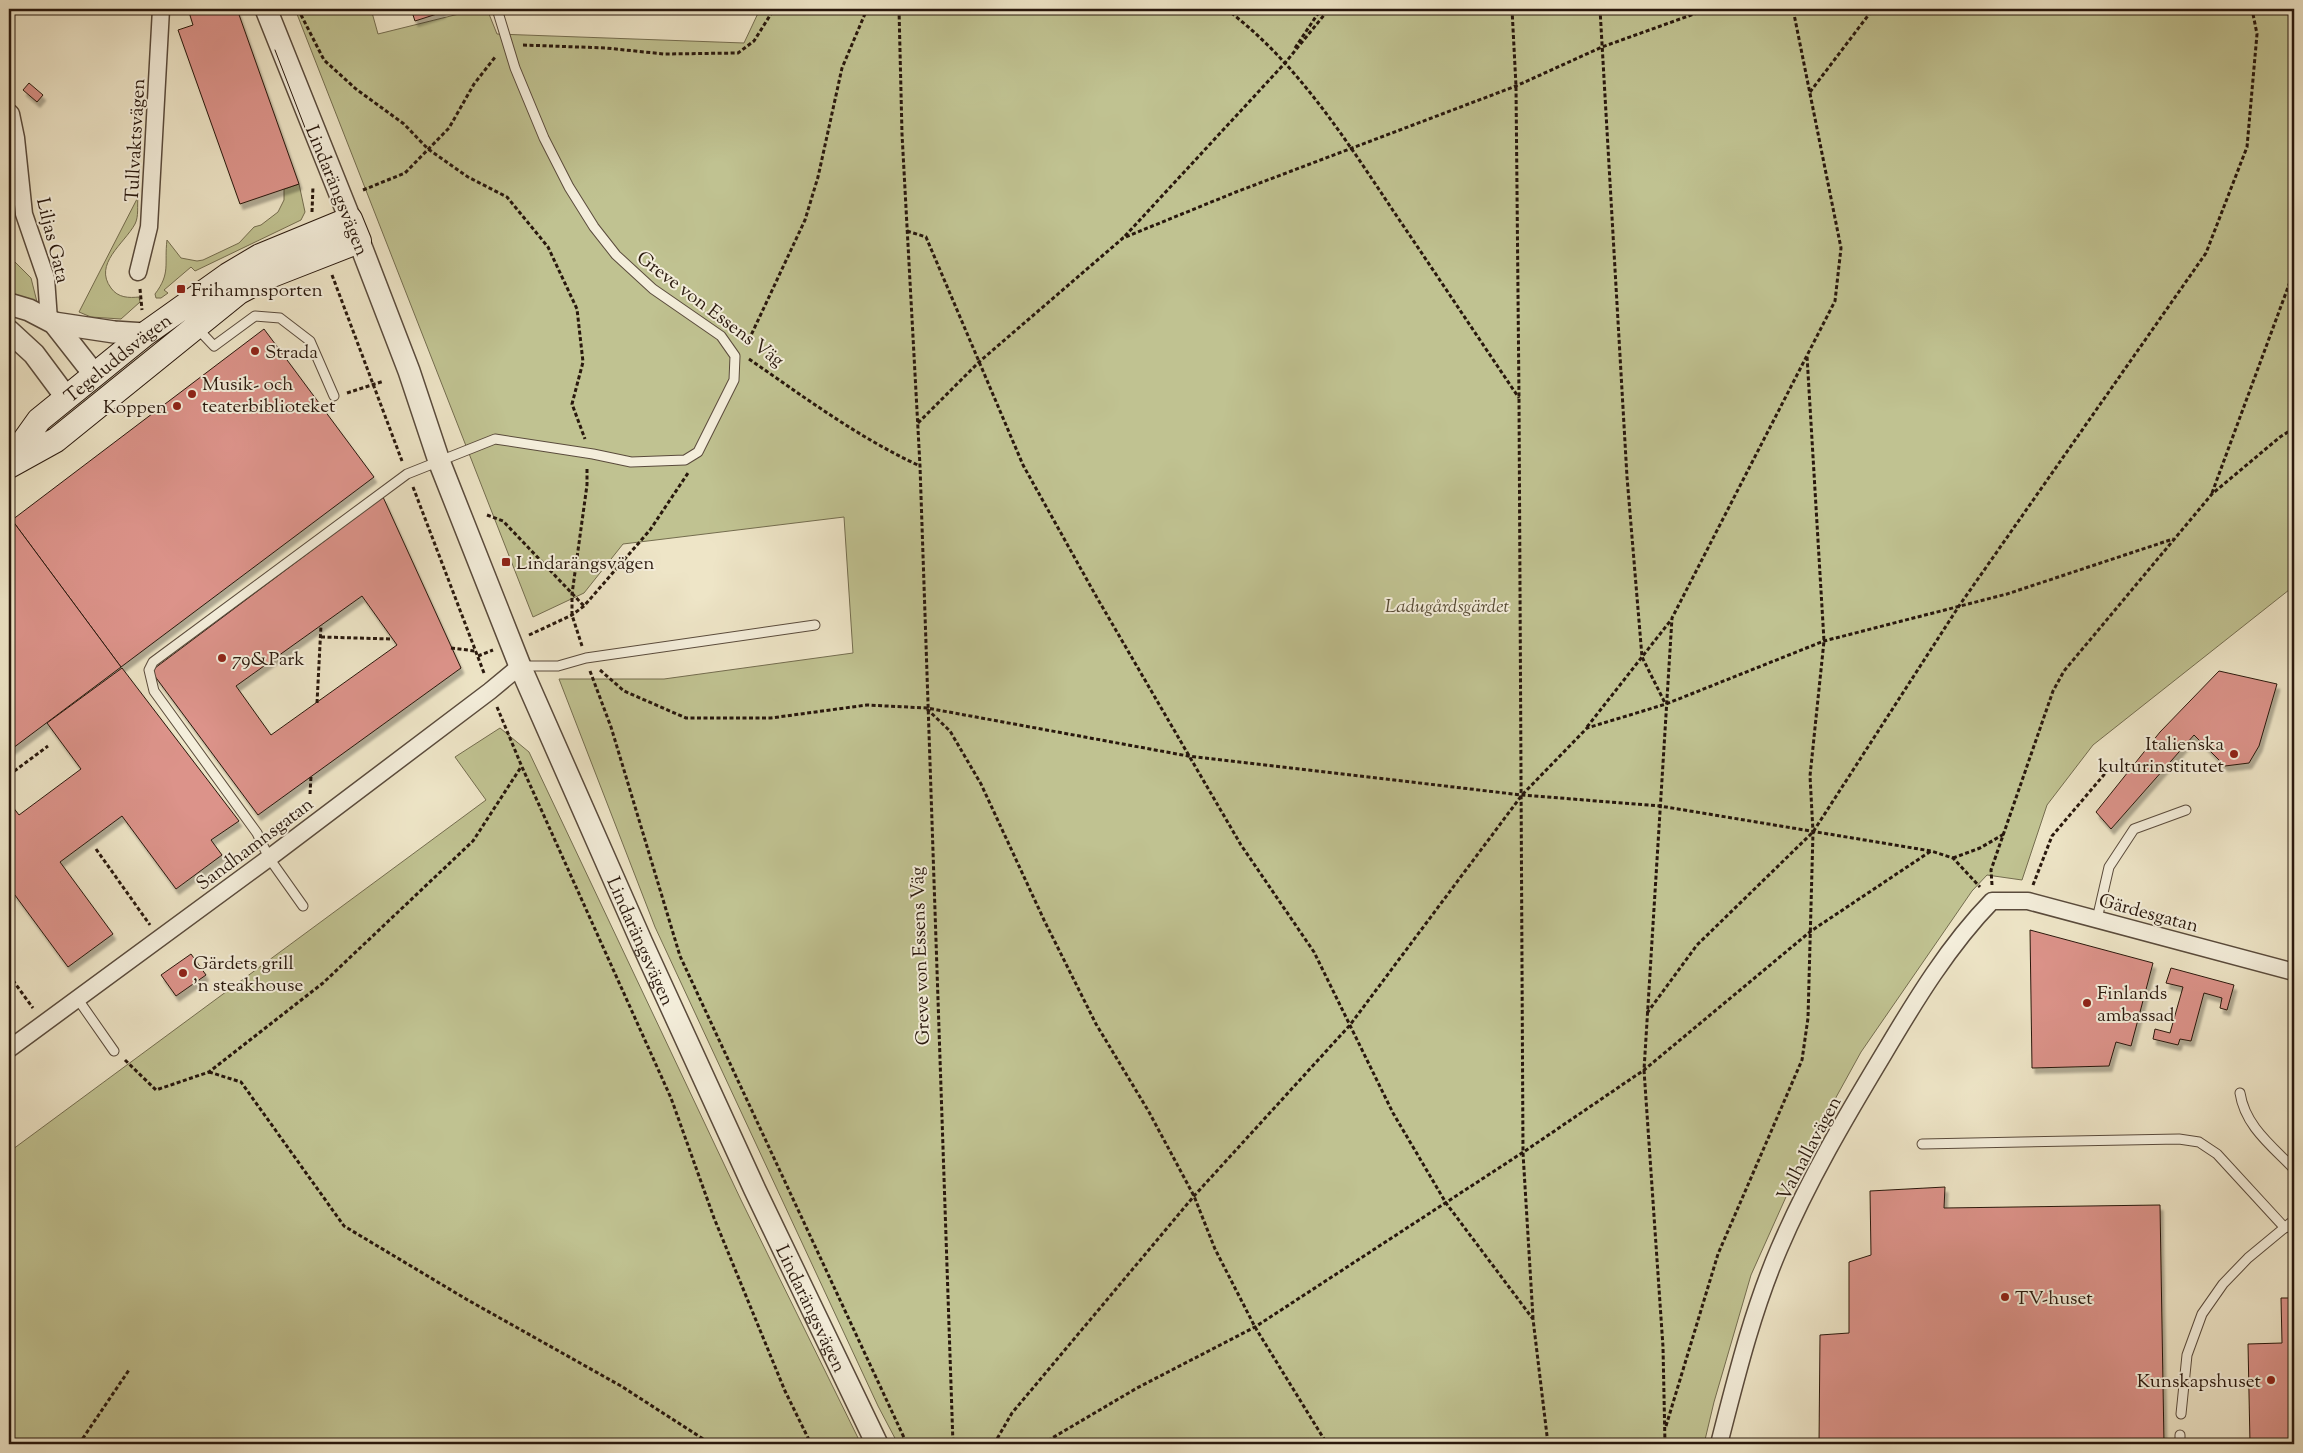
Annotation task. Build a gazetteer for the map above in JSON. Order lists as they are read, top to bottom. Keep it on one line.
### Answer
{"streets":{"main road":["Lindarängsvägen","Tegeluddsvägen"],"street":["Tullvaktsvägen","Liljas Gata","Sandhamnsgatan","Gärdesgatan","Valhallavägen"],"lane":["Greve von Essens Väg"]},"crossings":[["Lindarängsvägen","Tegeluddsvägen"],["Lindarängsvägen","Sandhamnsgatan"],["Gärdesgatan","Valhallavägen"]],"parks":["Ladugårdsgärdet"],"places":{"transit":["Frihamnsporten","Lindarängsvägen"],"other":["Strada","Musik- och teaterbiblioteket","Koppen","79&Park","Italienska kulturinstitutet","Gärdets grill 'n steakhouse","Finlands ambassad","TV-huset","Kunskapshuset"]}}
